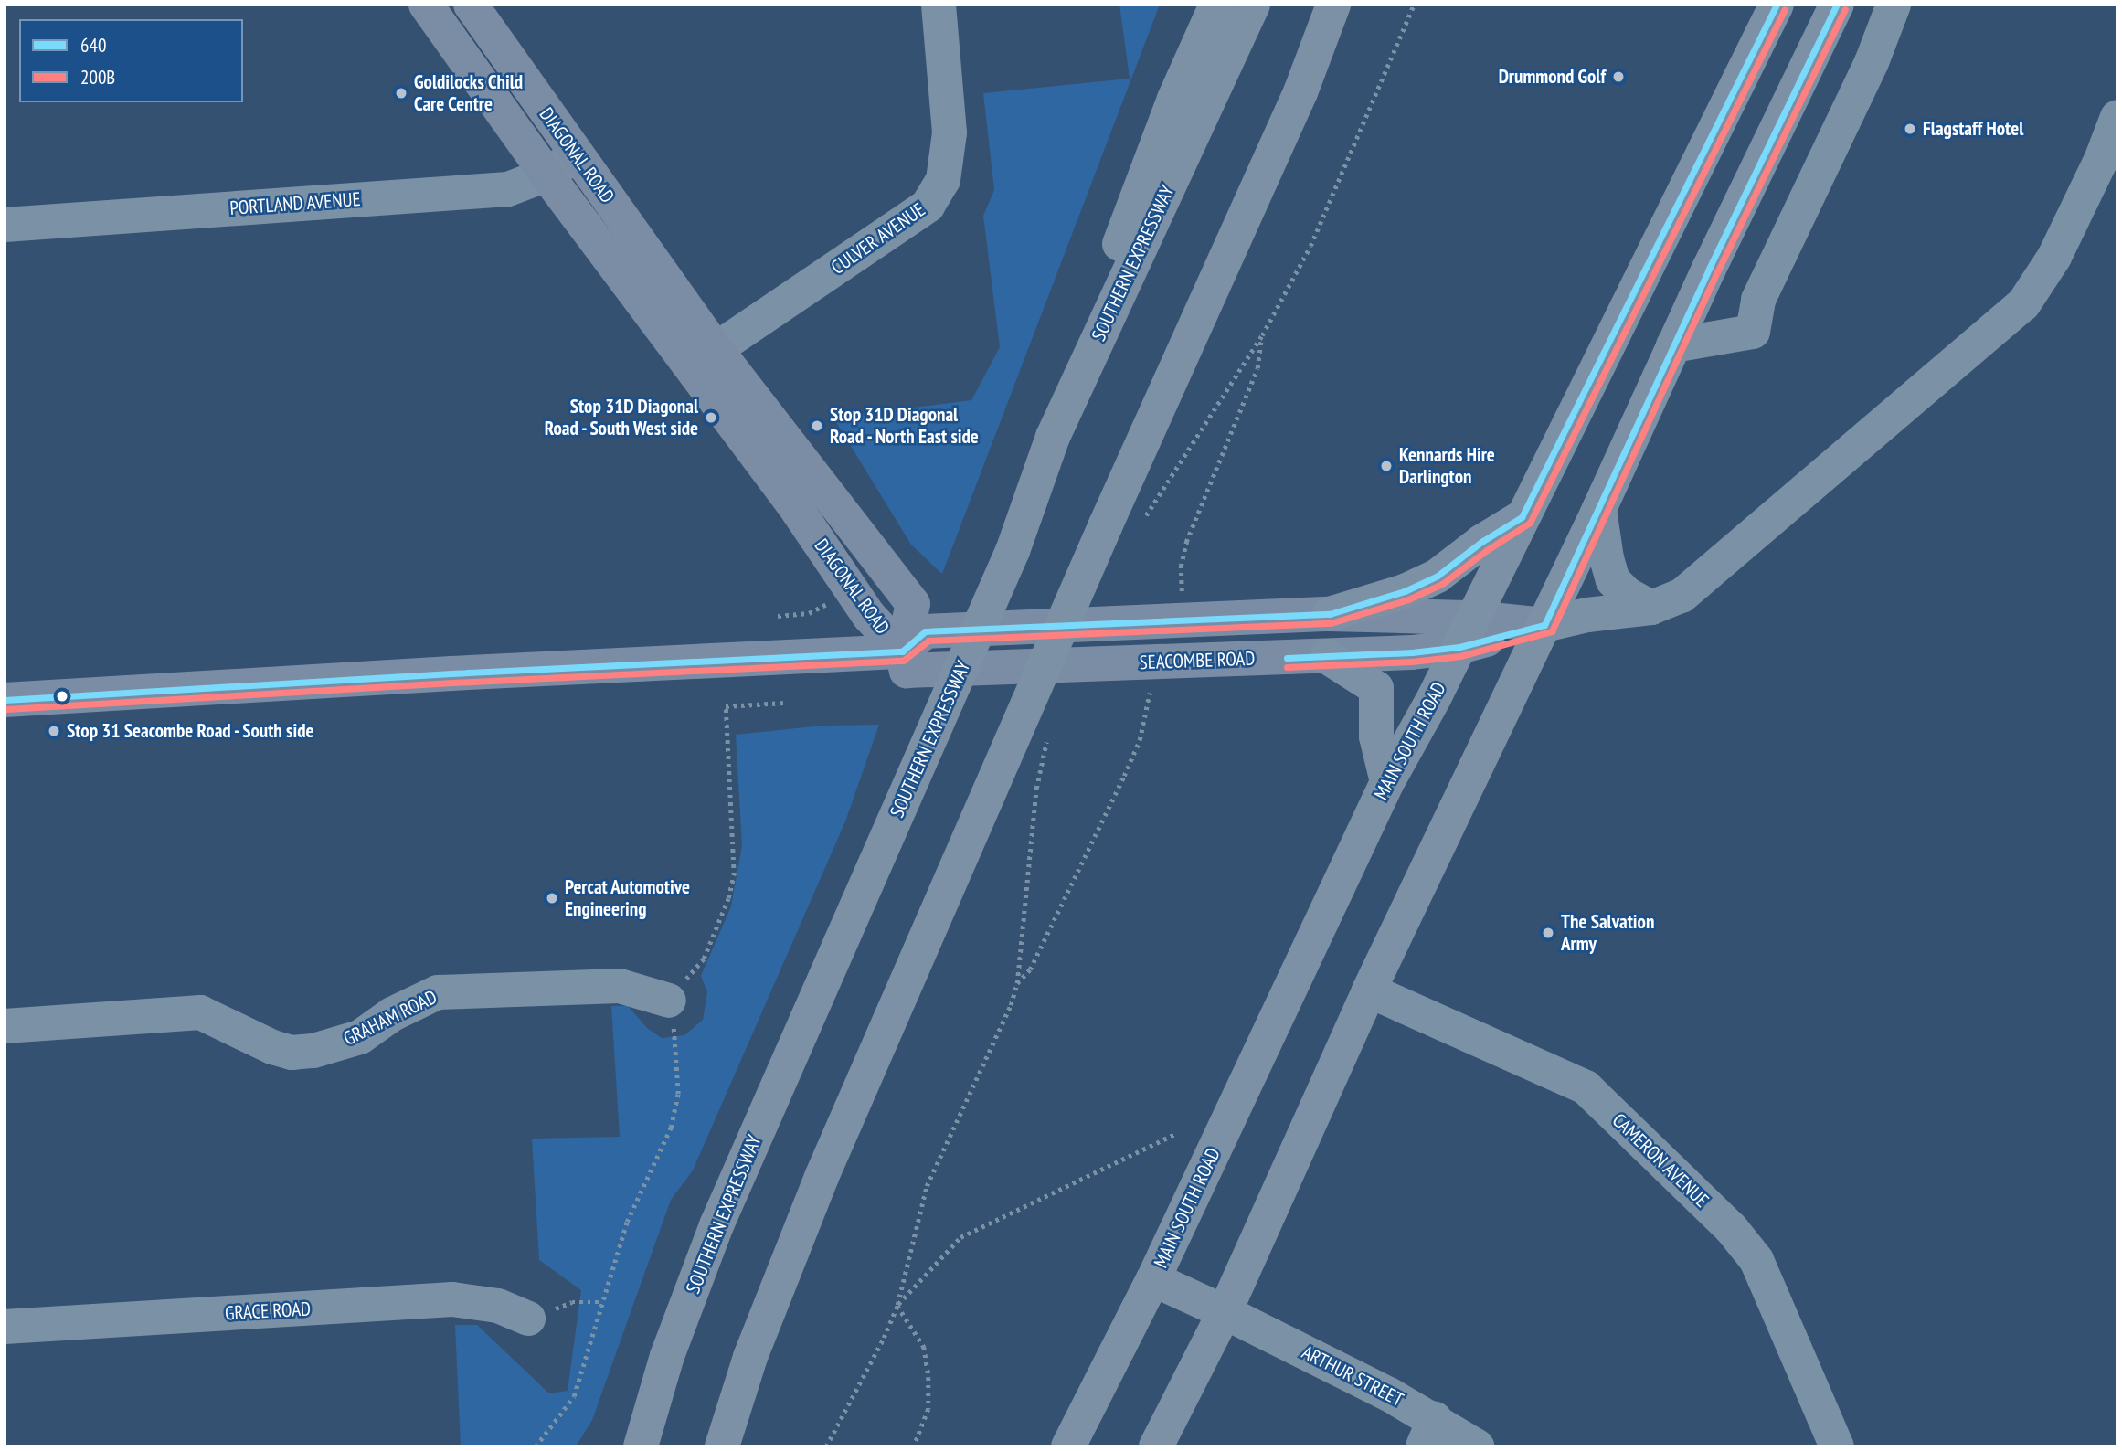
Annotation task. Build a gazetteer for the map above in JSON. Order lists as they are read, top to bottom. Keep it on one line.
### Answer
{"streets":{"highway":["SOUTHERN EXPRESSWAY","MAIN SOUTH ROAD"],"main road":["DIAGONAL ROAD","SEACOMBE ROAD"],"street":["PORTLAND AVENUE","CULVER AVENUE","GRAHAM ROAD","CAMERON AVENUE","GRACE ROAD","ARTHUR STREET"]},"crossings":[["DIAGONAL ROAD","PORTLAND AVENUE"],["DIAGONAL ROAD","CULVER AVENUE"],["DIAGONAL ROAD","SEACOMBE ROAD"],["SEACOMBE ROAD","MAIN SOUTH ROAD"]],"places":["Drummond Golf","Goldilocks Child Care Centre","Flagstaff Hotel","Stop 31D Diagonal Road - South West side","Stop 31D Diagonal Road - North East side","Kennards Hire Darlington","Stop 31 Seacombe Road - South side","Percat Automotive Engineering","The Salvation Army"],"lines":["transit line 640","transit line 200B"],"legend":["640","200B"]}
